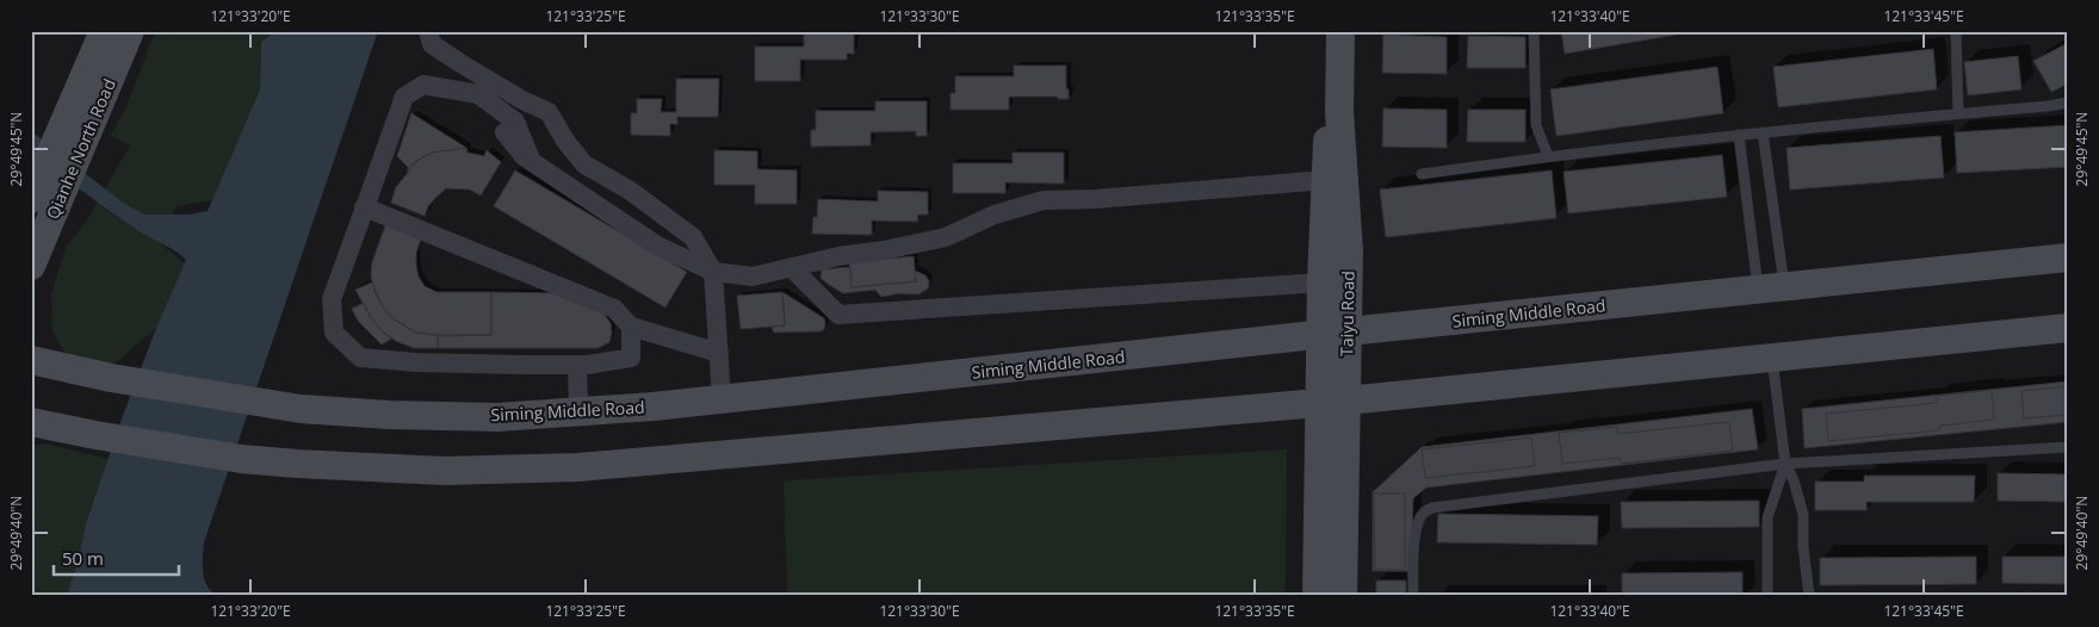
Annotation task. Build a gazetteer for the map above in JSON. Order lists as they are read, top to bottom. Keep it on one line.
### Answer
{"streets":{"main road":["Qianhe North Road","Taiyu Road","Siming Middle Road"]},"crossings":[["Taiyu Road","Siming Middle Road"]],"scale_bar":"50 m","coordinates":["121°33'20\"E","121°33'25\"E","121°33'30\"E","121°33'35\"E","121°33'40\"E","121°33'45\"E","29°49'45\"N","29°49'40\"N"]}
